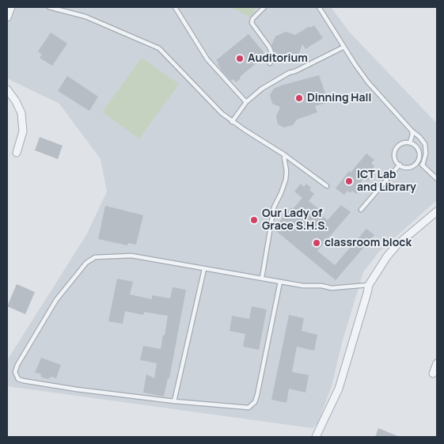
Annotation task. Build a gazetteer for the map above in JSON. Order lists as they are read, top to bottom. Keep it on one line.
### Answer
{"places":["Auditorium","Dinning Hall","ICT Lab and Library","Our Lady of Grace S.H.S.","classroom block"]}
